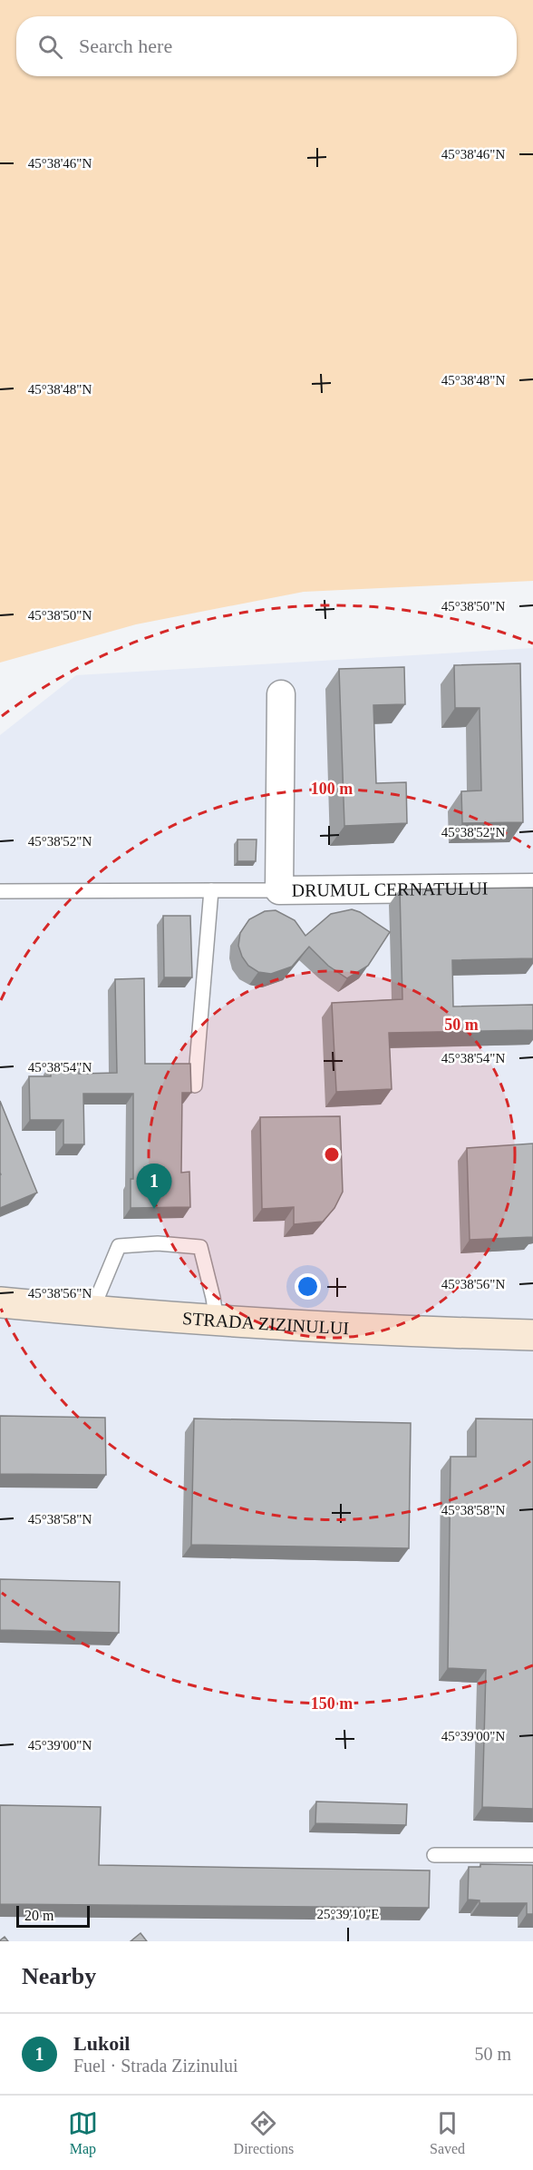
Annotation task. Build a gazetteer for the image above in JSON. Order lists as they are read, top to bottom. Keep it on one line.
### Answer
{"streets":{"main road":["STRADA ZIZINULUI"],"street":["DRUMUL CERNATULUI"]},"scale_bar":"20 m","page":{"search":"Search here","pins":"1","scale":"20 m","heading":"Nearby","list":[{"mark":"1","name":"Lukoil","note":"Fuel · Strada Zizinului","value":"50 m"}],"nav":["Map","Directions","Saved"]},"coordinates":["45°38'46\"N","45°38'48\"N","45°38'50\"N","45°38'52\"N","45°38'54\"N","45°38'56\"N","45°38'58\"N","45°39'00\"N","25°39'10\"E"],"rings":["100 m","50 m","150 m"]}
